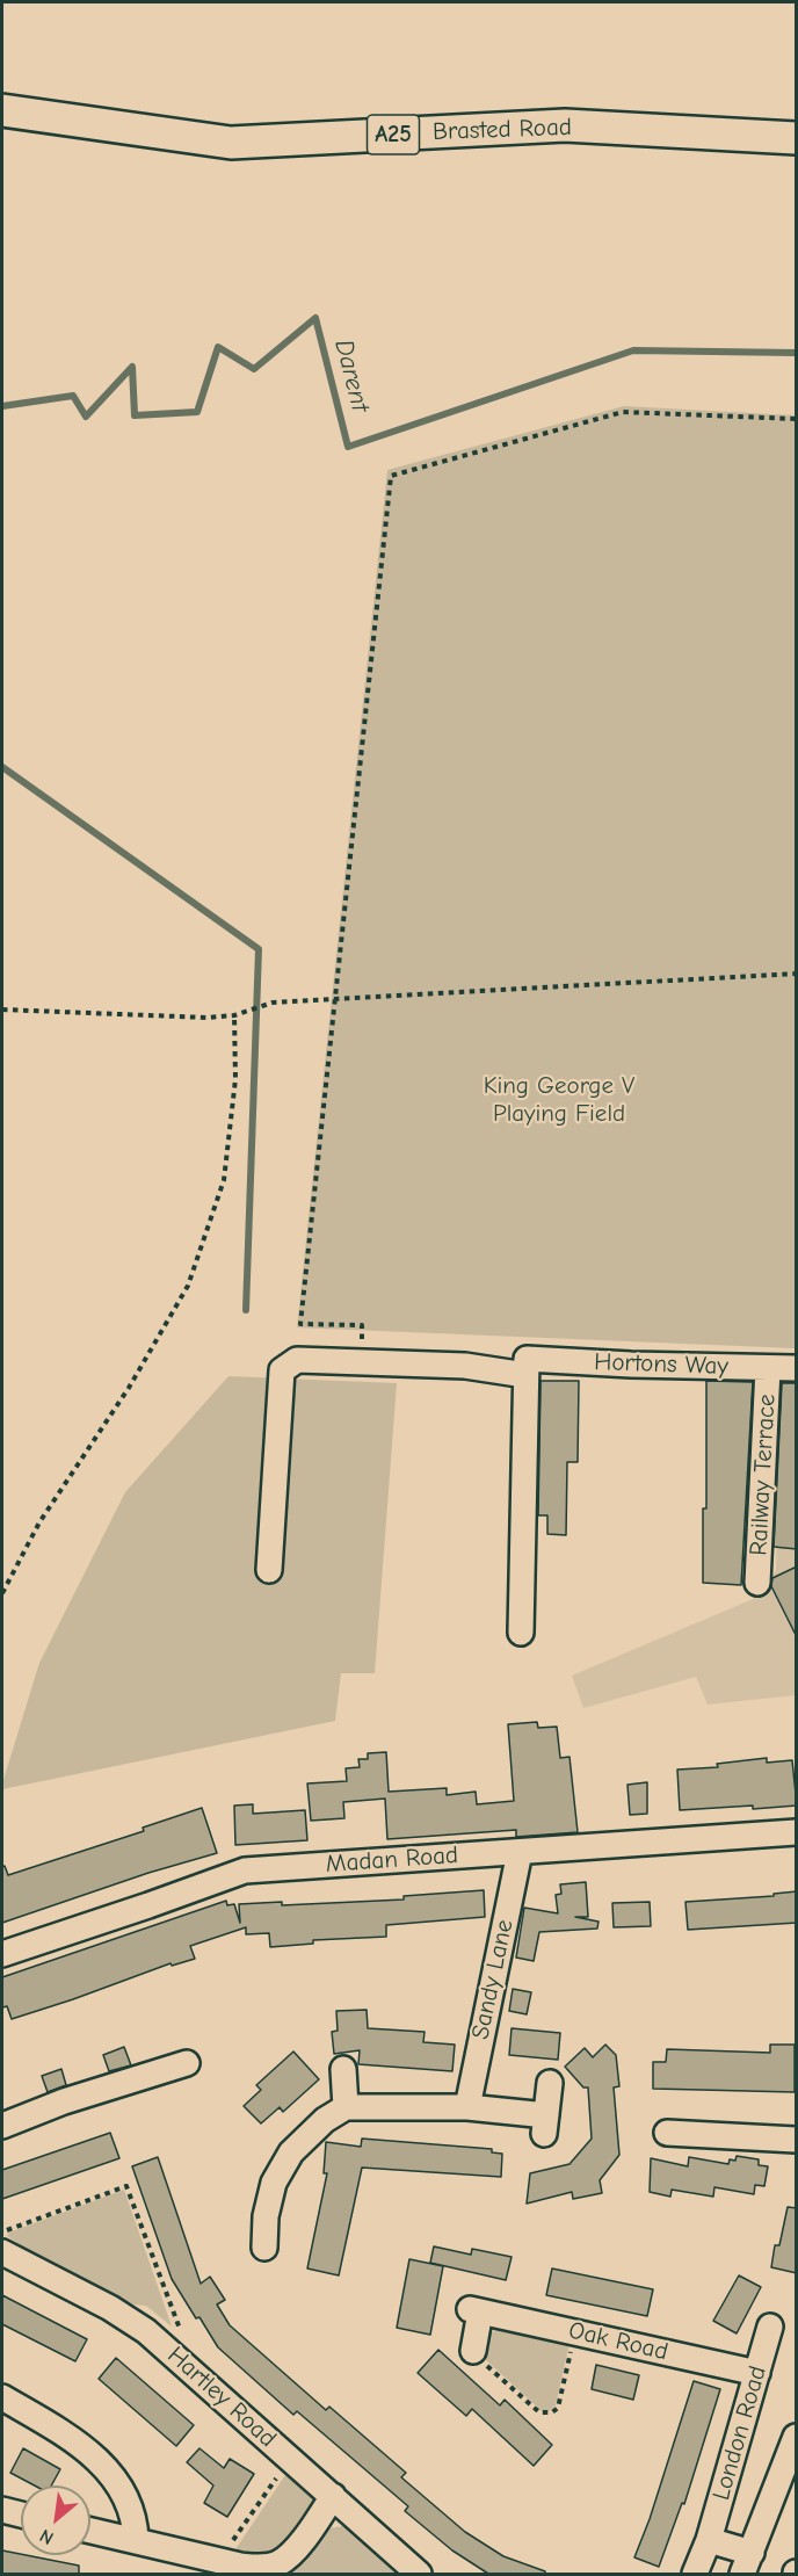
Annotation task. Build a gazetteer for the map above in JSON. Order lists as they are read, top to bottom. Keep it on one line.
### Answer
{"streets":{"main road":["Brasted Road","A25"],"street":["Hortons Way","Railway Terrace","Madan Road","Sandy Lane","Oak Road","Hartley Road","London Road"]},"crossings":[["Hortons Way","Railway Terrace"],["Madan Road","Sandy Lane"],["Oak Road","London Road"]],"water":["Darent"],"parks":["King George V Playing Field"],"north":"bottom left"}
